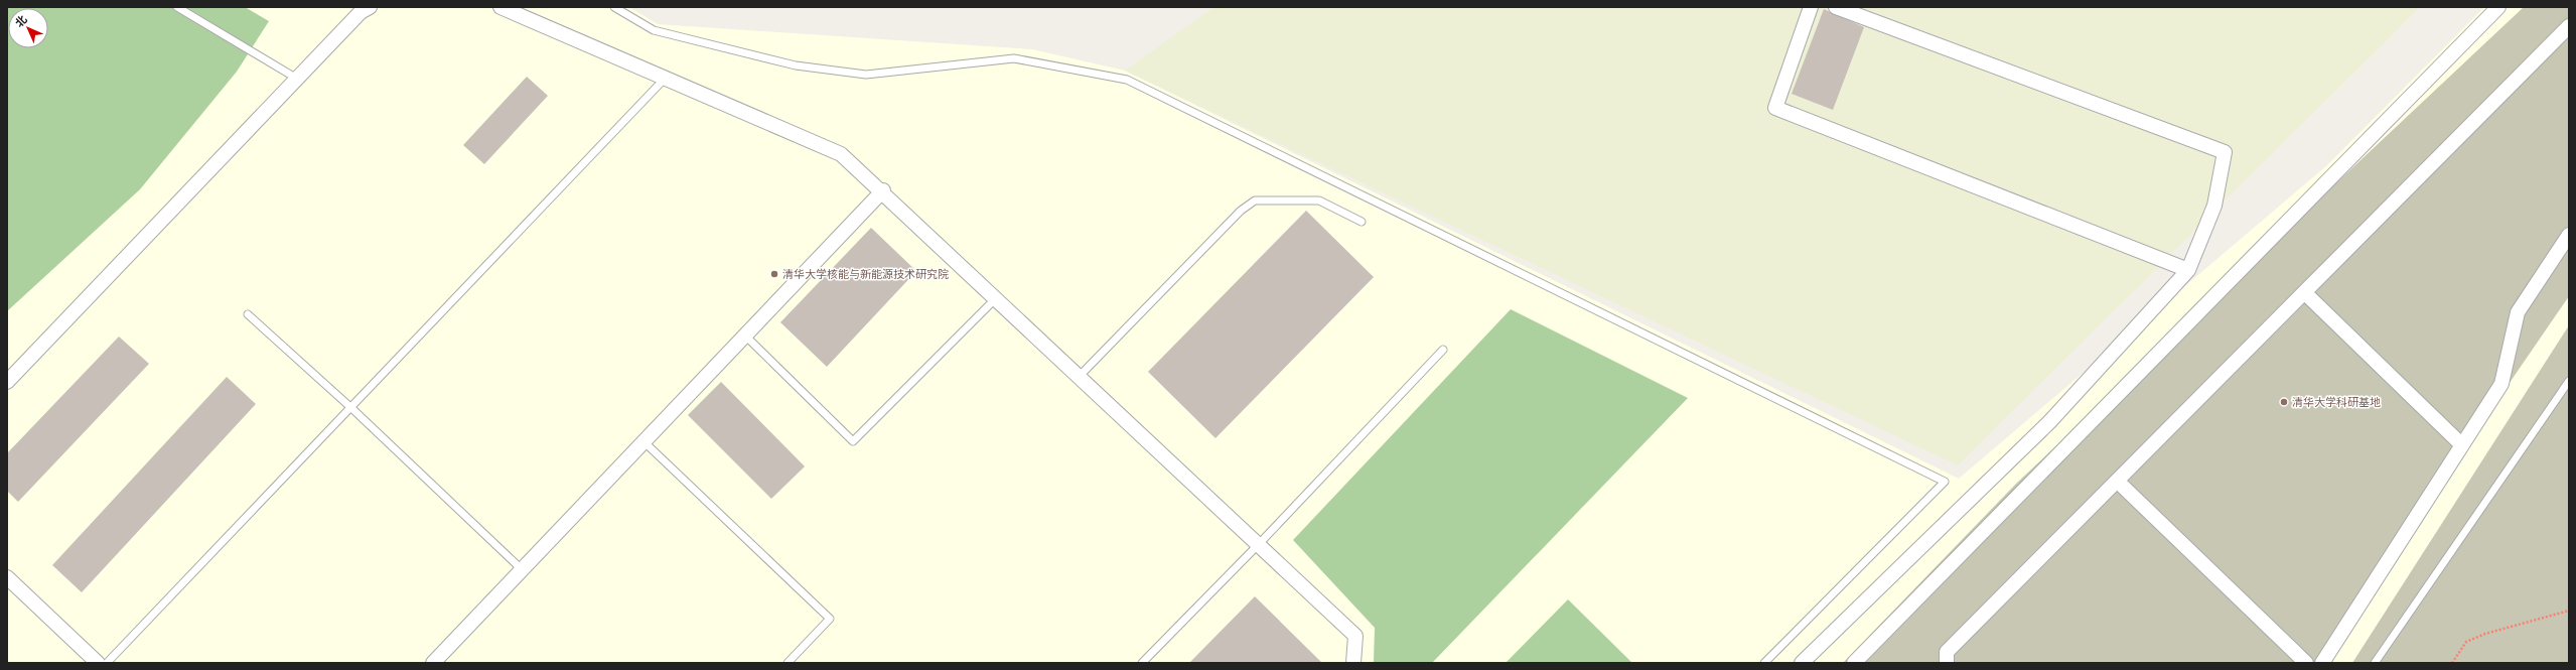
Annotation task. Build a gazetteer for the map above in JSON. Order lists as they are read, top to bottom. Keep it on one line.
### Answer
{"places":["清华大学核能与新能源技术研究院","清华大学科研基地"],"north":"top left"}
